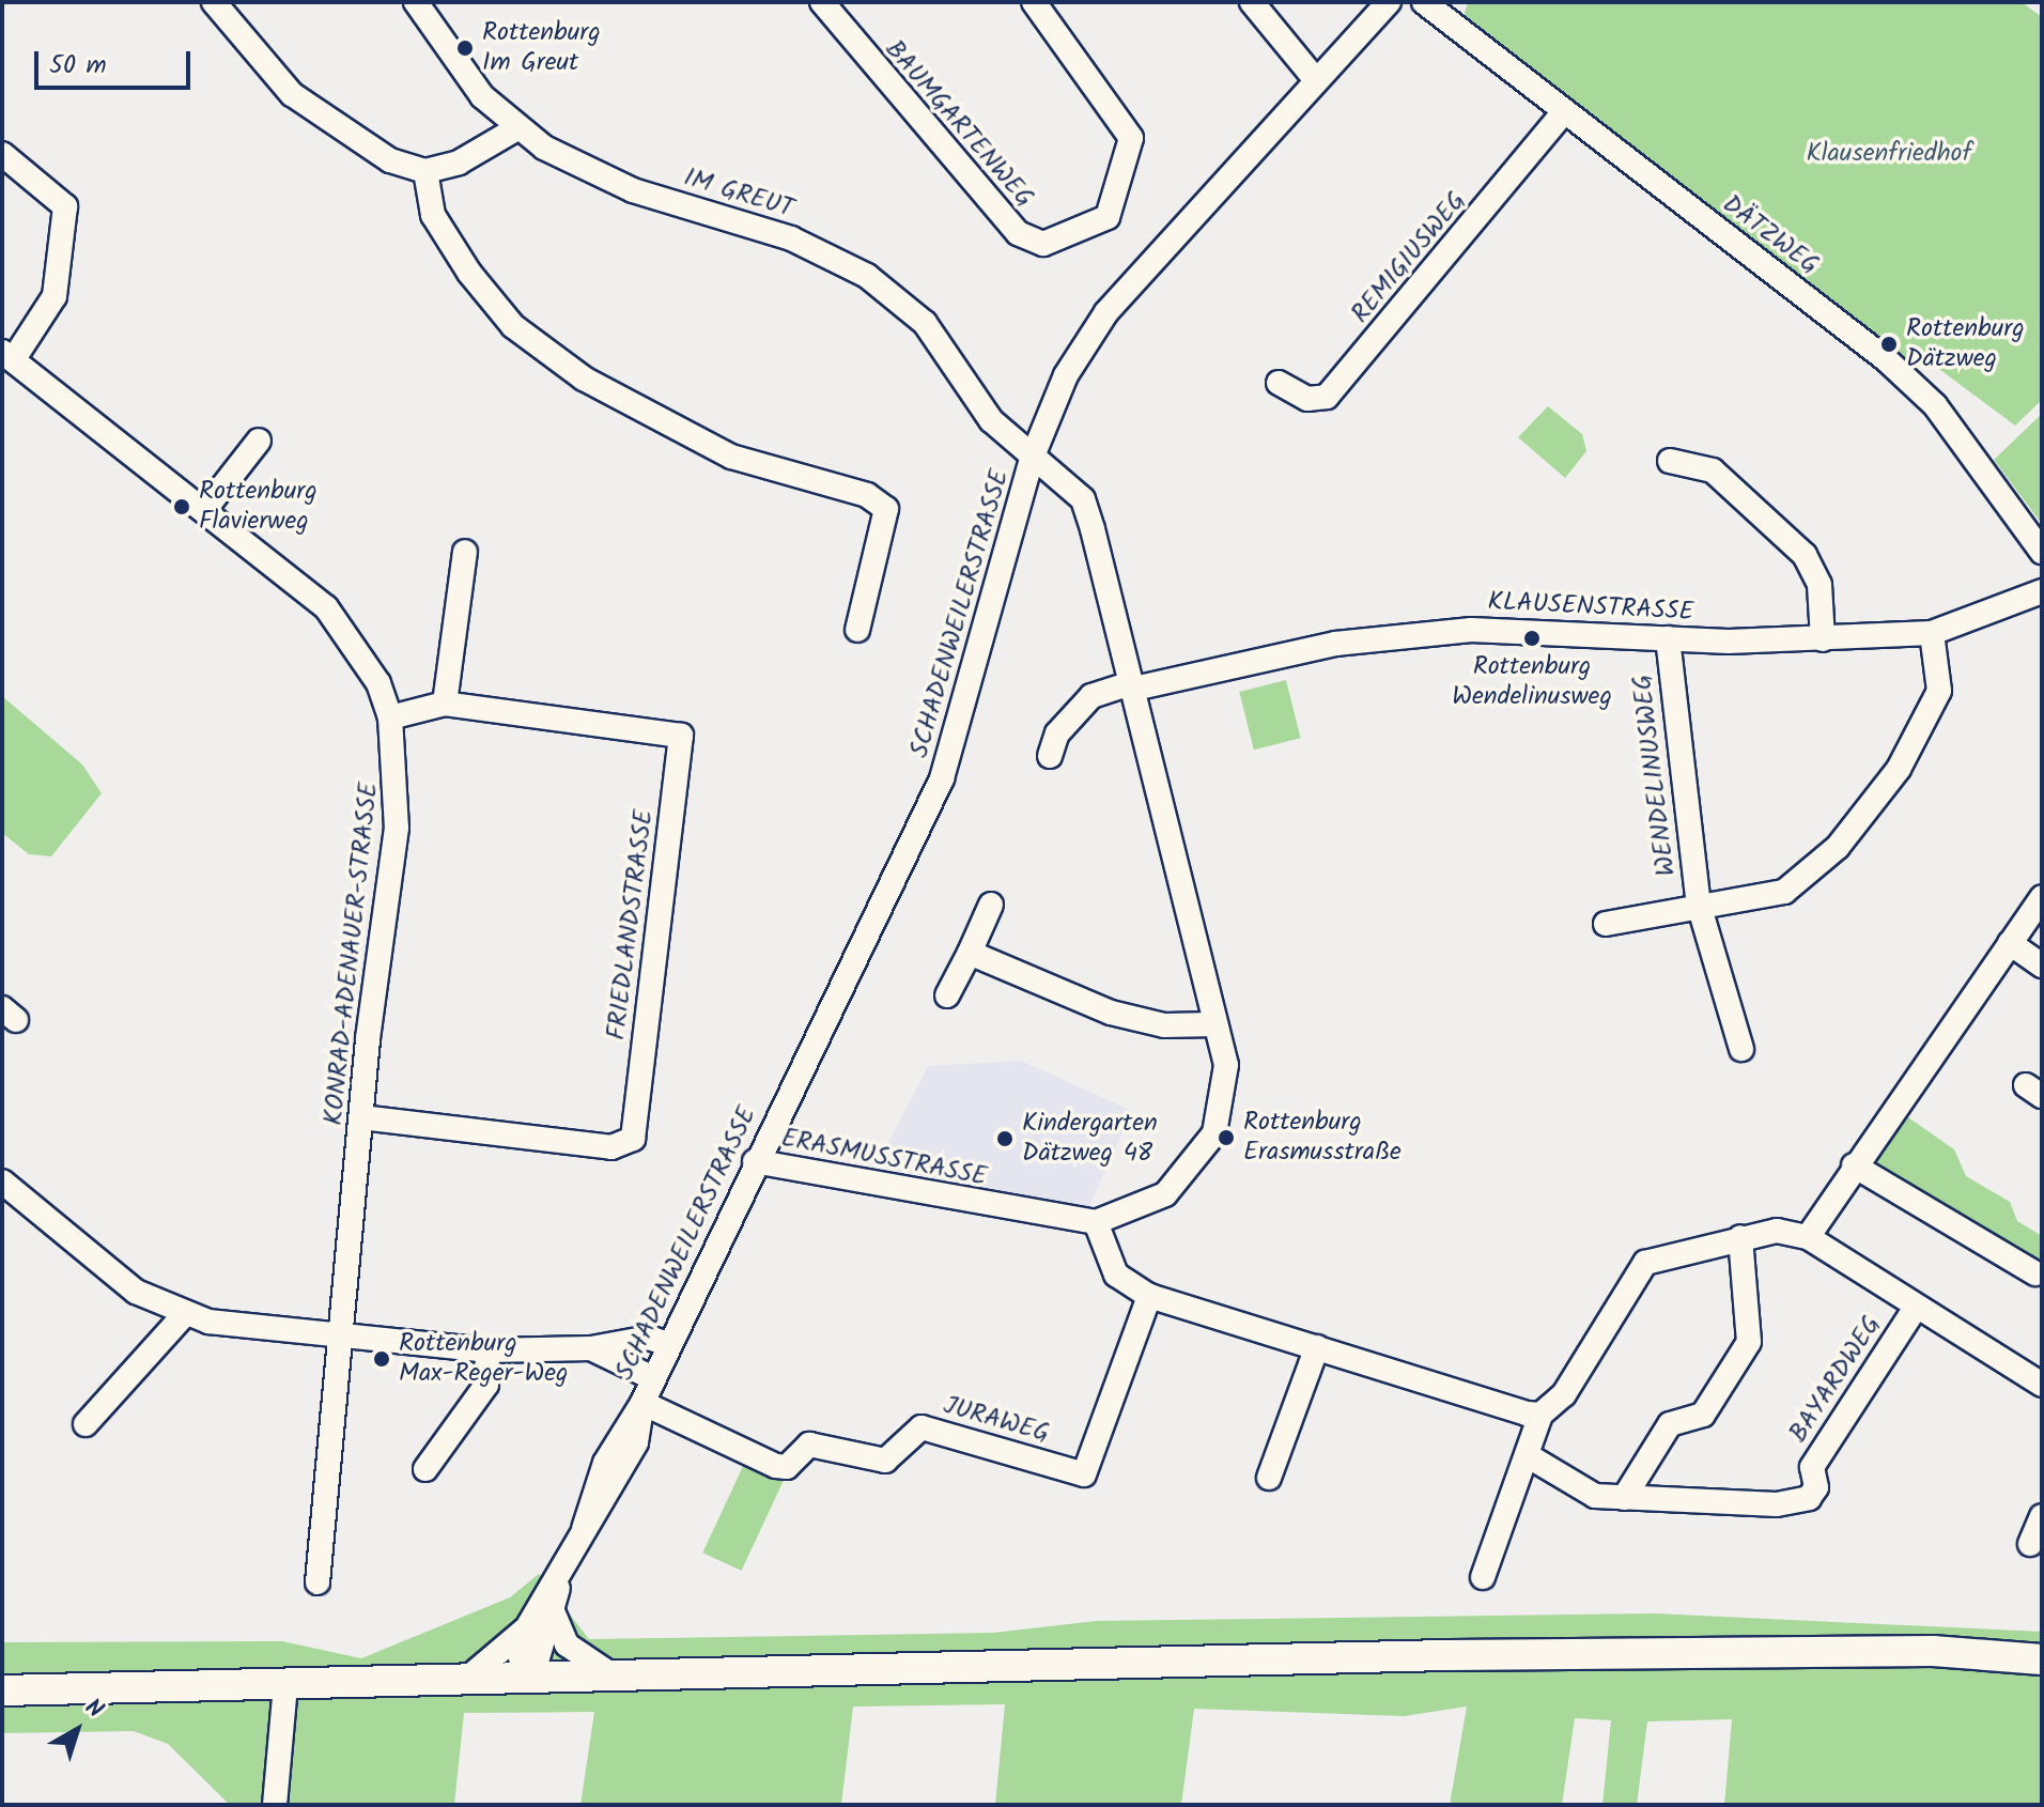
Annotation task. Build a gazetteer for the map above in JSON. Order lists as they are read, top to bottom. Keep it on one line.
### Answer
{"streets":{"street":["BAUMGARTENWEG","IM GREUT","DÄTZWEG","REMIGIUSWEG","KLAUSENSTRASSE","SCHADENWEILERSTRASSE","WENDELINUSWEG","FRIEDLANDSTRASSE","KONRAD-ADENAUER-STRASSE","ERASMUSSTRASSE","BAYARDWEG","JURAWEG"]},"crossings":[["IM GREUT","SCHADENWEILERSTRASSE"],["DÄTZWEG","REMIGIUSWEG"],["KLAUSENSTRASSE","WENDELINUSWEG"],["SCHADENWEILERSTRASSE","ERASMUSSTRASSE"],["SCHADENWEILERSTRASSE","JURAWEG"],["FRIEDLANDSTRASSE","KONRAD-ADENAUER-STRASSE"]],"parks":["Klausenfriedhof"],"places":["Rottenburg Im Greut","Rottenburg Dätzweg","Rottenburg Flavierweg","Rottenburg Wendelinusweg","Rottenburg Erasmusstraße","Kindergarten Dätzweg 48","Rottenburg Max-Reger-Weg"],"scale_bar":"50 m","north":"top right"}
